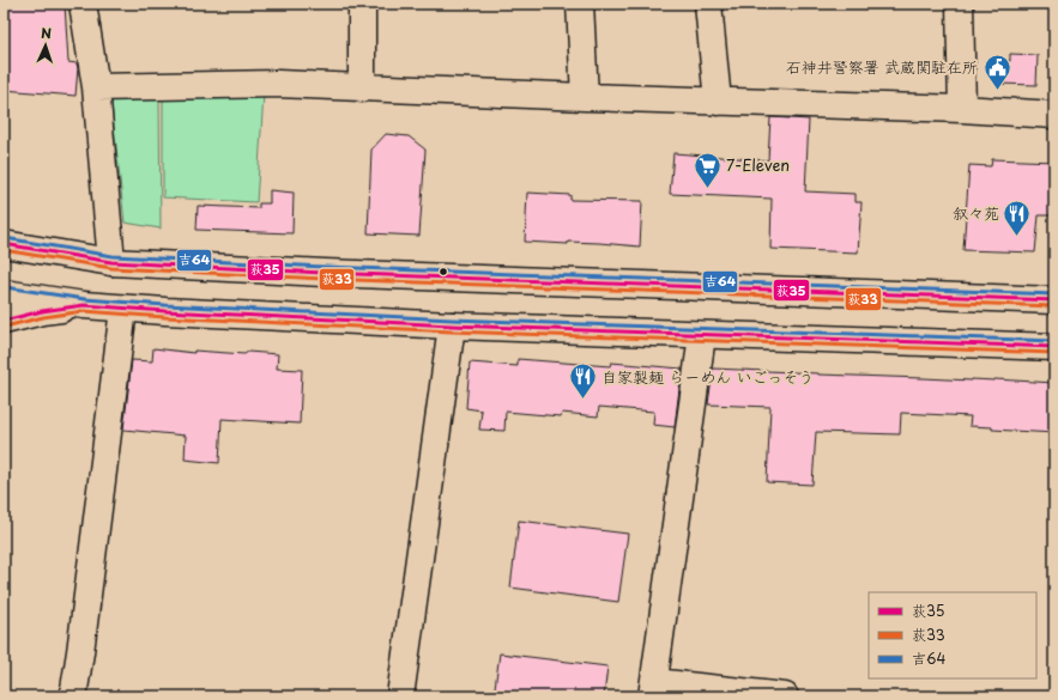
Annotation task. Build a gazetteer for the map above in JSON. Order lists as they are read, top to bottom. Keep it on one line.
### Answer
{"places":{"public building":["石神井警察署 武蔵関駐在所"],"supermarket":["7-Eleven"],"restaurant":["叙々苑","自家製麺 らーめん いごっそう"]},"lines":["transit line 吉64","transit line 荻35","transit line 荻33"],"legend":["荻35","荻33","吉64"],"north":"top"}
